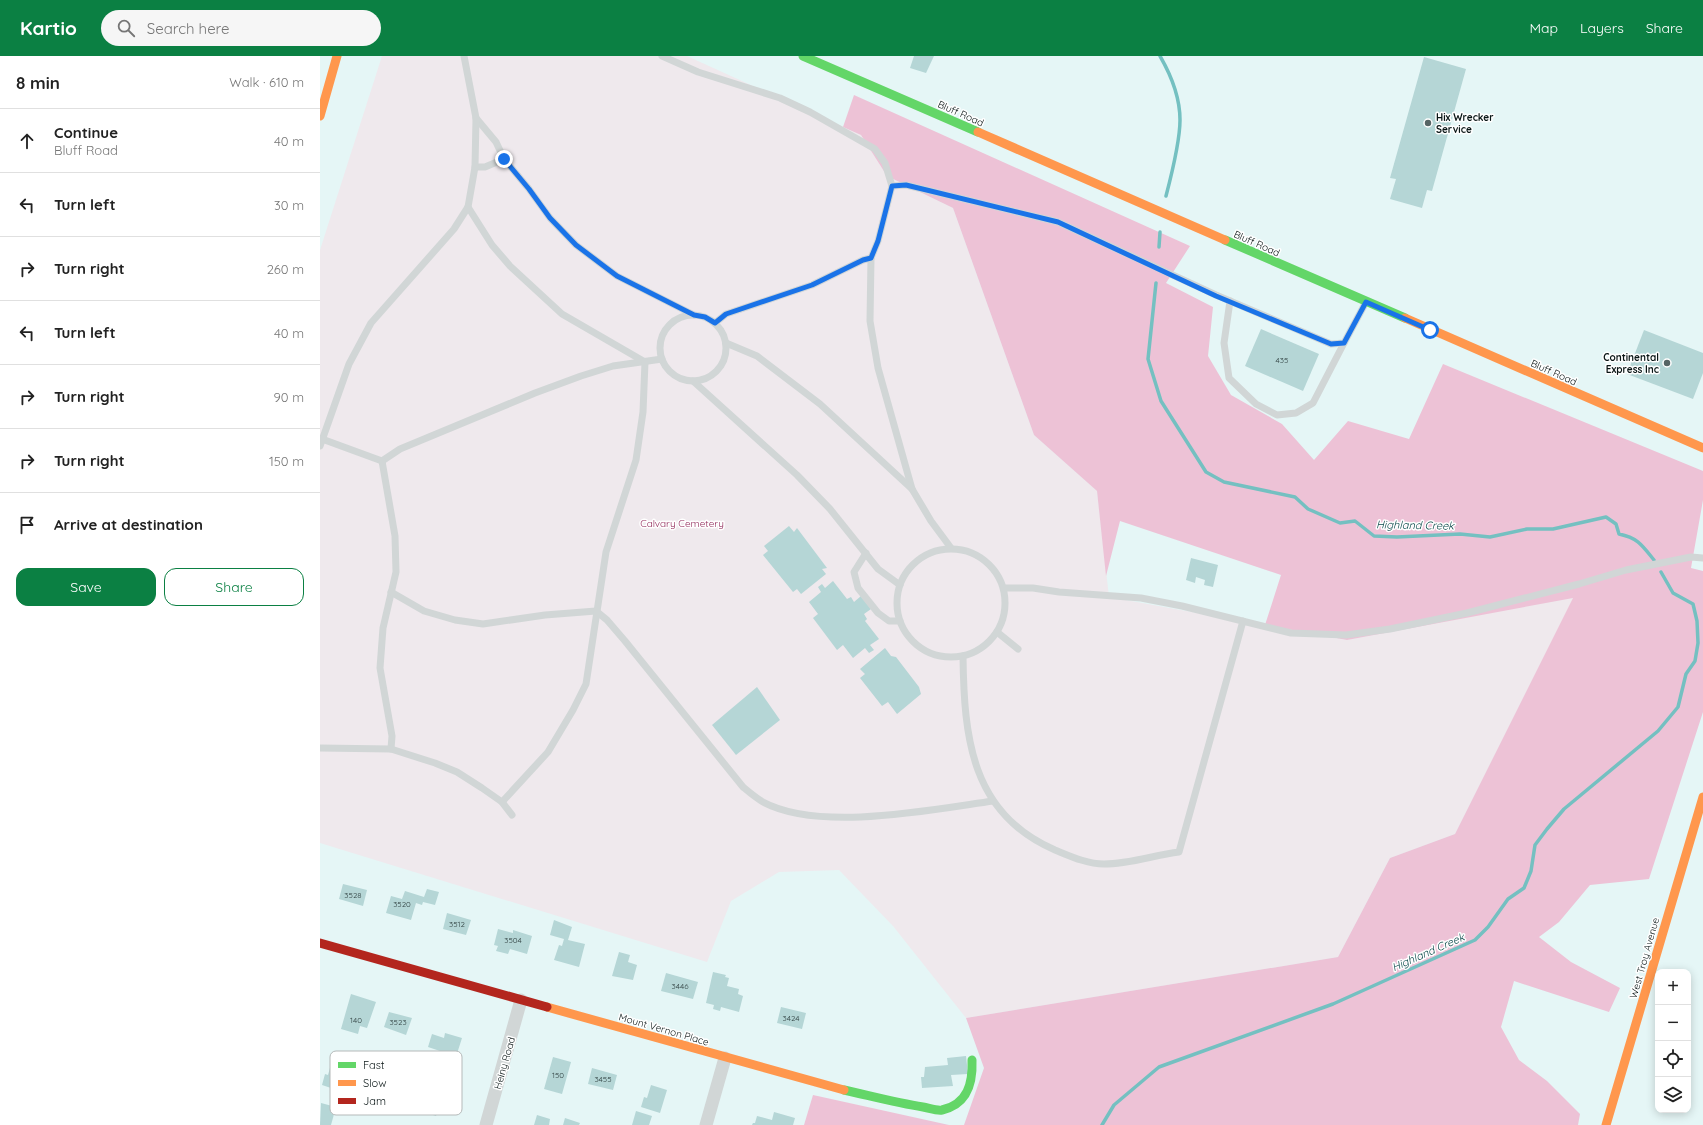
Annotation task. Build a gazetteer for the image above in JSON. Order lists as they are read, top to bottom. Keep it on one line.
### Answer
{"streets":{"main road":["Bluff Road","West Troy Avenue","Mount Vernon Place"],"street":["Heiny Road"]},"crossings":[["Mount Vernon Place","Heiny Road"]],"water":["Highland Creek"],"parks":["Calvary Cemetery"],"places":["Hix Wrecker Service","Continental Express Inc"],"house_numbers":["435","3528","3520","3512","3504","3446","3424","140","3523","150","3455"],"legend":["Fast","Slow","Jam"],"page":{"header":"Kartio","search":"Search here","nav":["Map","Layers","Share"],"heading":["8 min","Walk · 610 m"],"list":[["Continue","Bluff Road","40 m"],["Turn left","30 m"],["Turn right","260 m"],["Turn left","40 m"],["Turn right","90 m"],["Turn right","150 m"],"Arrive at destination"],"buttons":["Save","Share"],"map_buttons":["+","−"]}}
